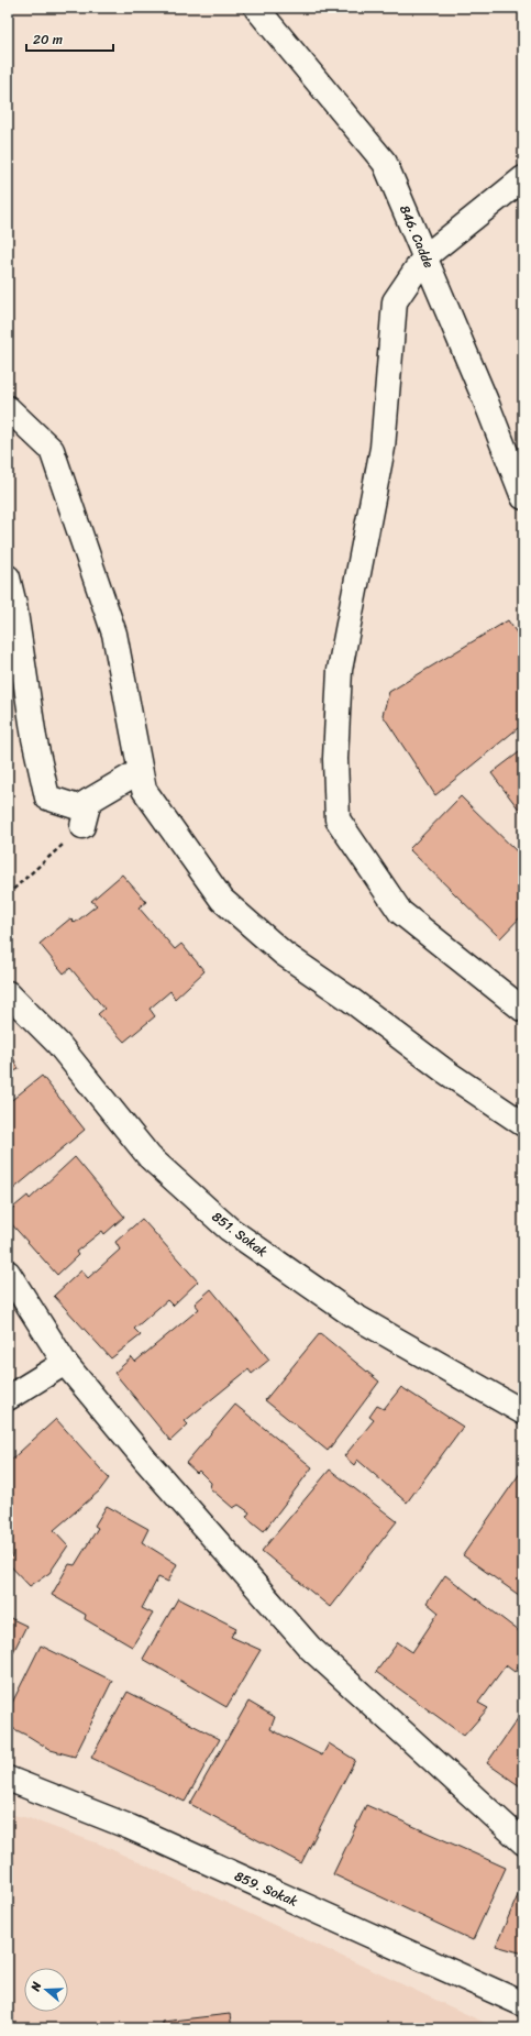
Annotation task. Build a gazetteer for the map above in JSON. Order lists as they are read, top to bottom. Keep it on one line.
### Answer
{"streets":{"street":["846. Cadde","851. Sokak","859. Sokak"]},"scale_bar":"20 m","north":"left"}
